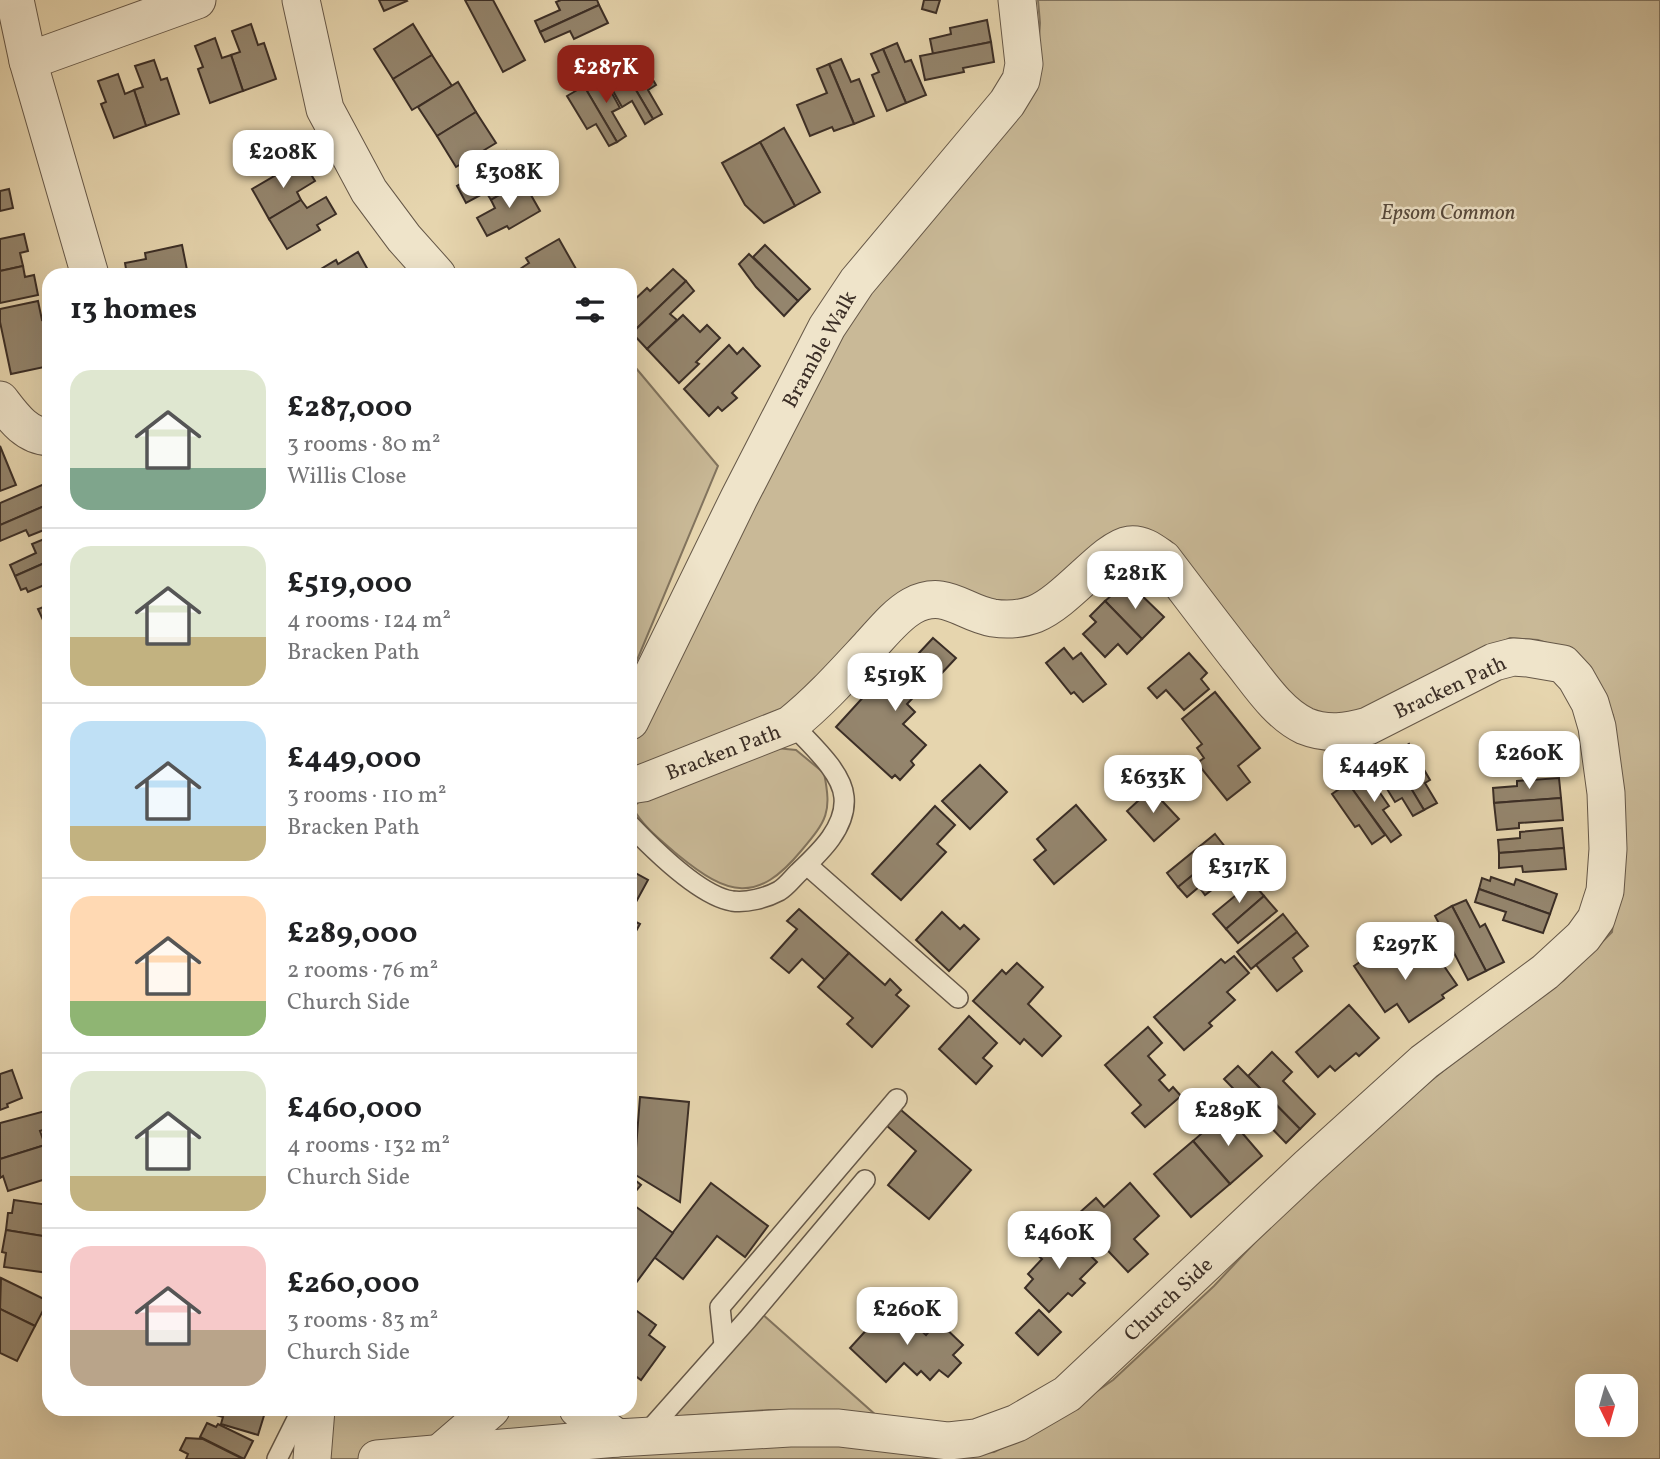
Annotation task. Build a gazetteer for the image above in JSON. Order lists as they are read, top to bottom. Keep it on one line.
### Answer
{"streets":{"street":["Bramble Walk","Bracken Path","Church Side"]},"crossings":[["Bracken Path","Church Side"]],"parks":["Epsom Common"],"north":"bottom","page":{"price":["£287K","£208K","£308K","£281K","£519K","£260K","£449K","£633K","£317K","£297K","£289K","£460K","£260K"],"heading":"13 homes","list":[{"name":"£287,000","note":"3 rooms · 80 m² · Willis Close"},{"name":"£519,000","note":"4 rooms · 124 m² · Bracken Path"},{"name":"£449,000","note":"3 rooms · 110 m² · Bracken Path"},{"name":"£289,000","note":"2 rooms · 76 m² · Church Side"},{"name":"£460,000","note":"4 rooms · 132 m² · Church Side"},{"name":"£260,000","note":"3 rooms · 83 m² · Church Side"}]}}
